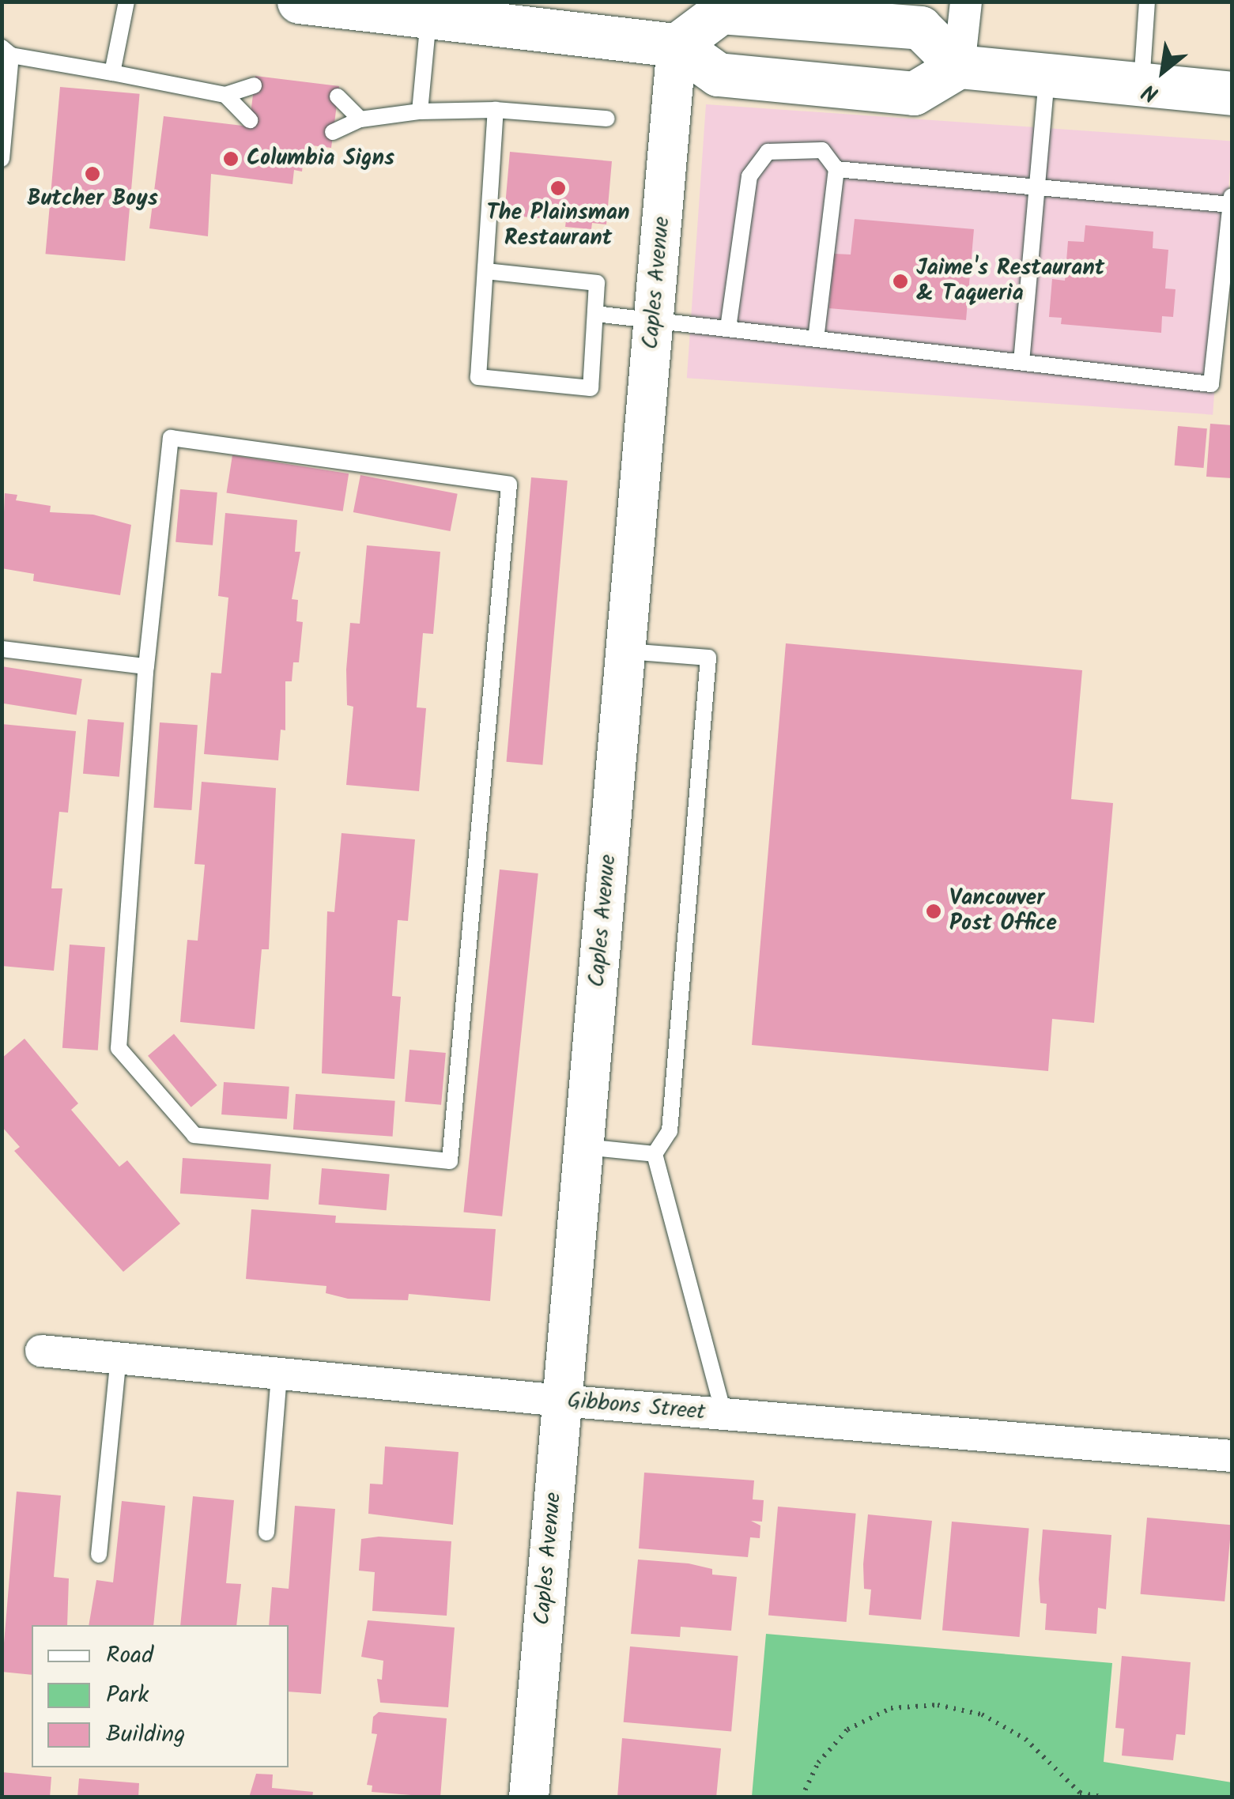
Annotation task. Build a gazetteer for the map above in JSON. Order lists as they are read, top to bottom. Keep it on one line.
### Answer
{"streets":{"street":["Caples Avenue","Gibbons Street"]},"crossings":[["Caples Avenue","Gibbons Street"]],"places":["Columbia Signs","Butcher Boys","The Plainsman Restaurant","Jaime's Restaurant & Taqueria","Vancouver Post Office"],"legend":["Road","Park","Building"],"north":"bottom left"}
